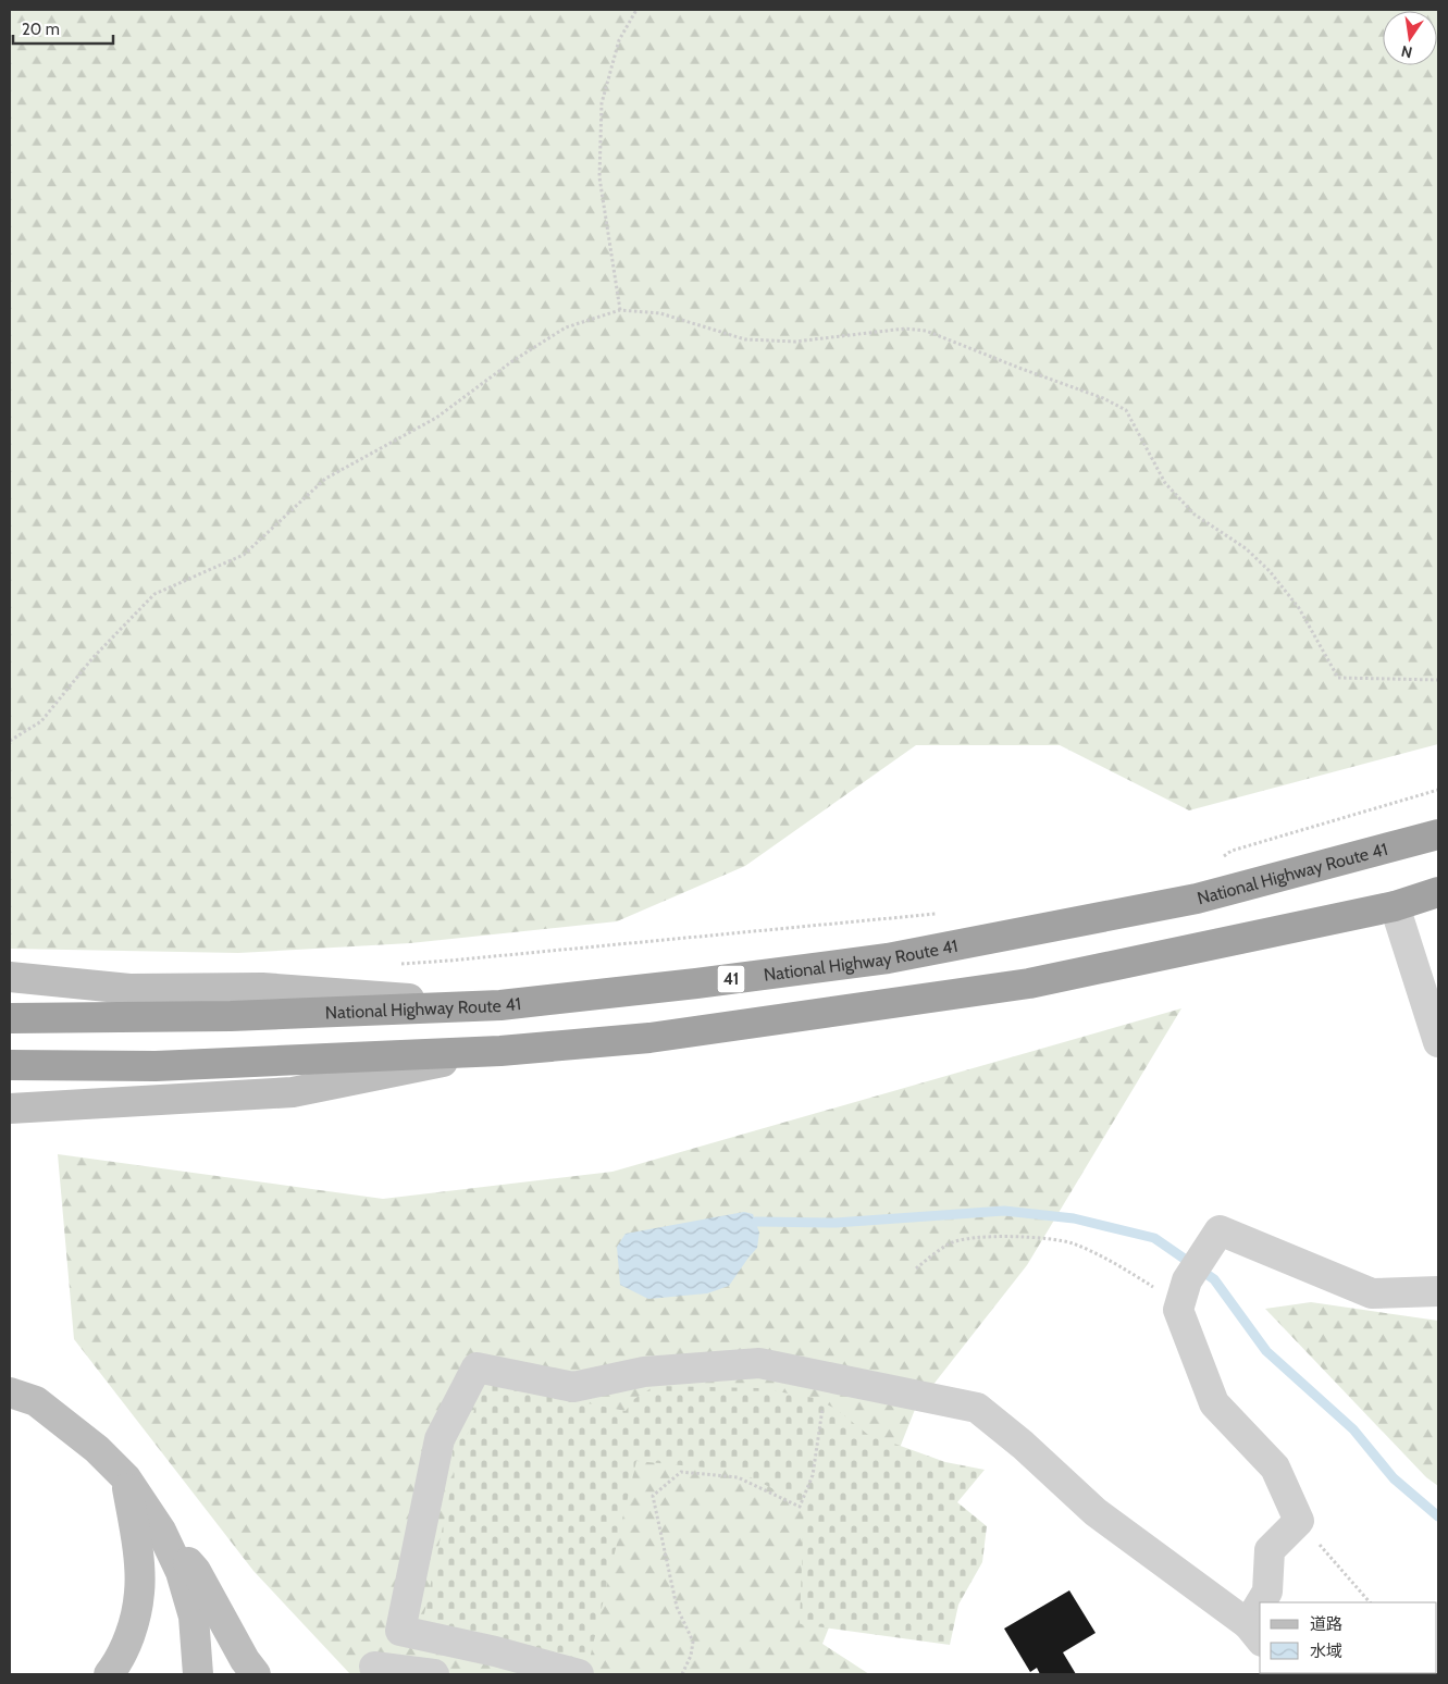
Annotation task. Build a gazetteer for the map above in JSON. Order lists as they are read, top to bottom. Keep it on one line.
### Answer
{"streets":{"highway":["National Highway Route 41","41"]},"legend":["道路","水域"],"scale_bar":"20 m","north":"bottom"}
